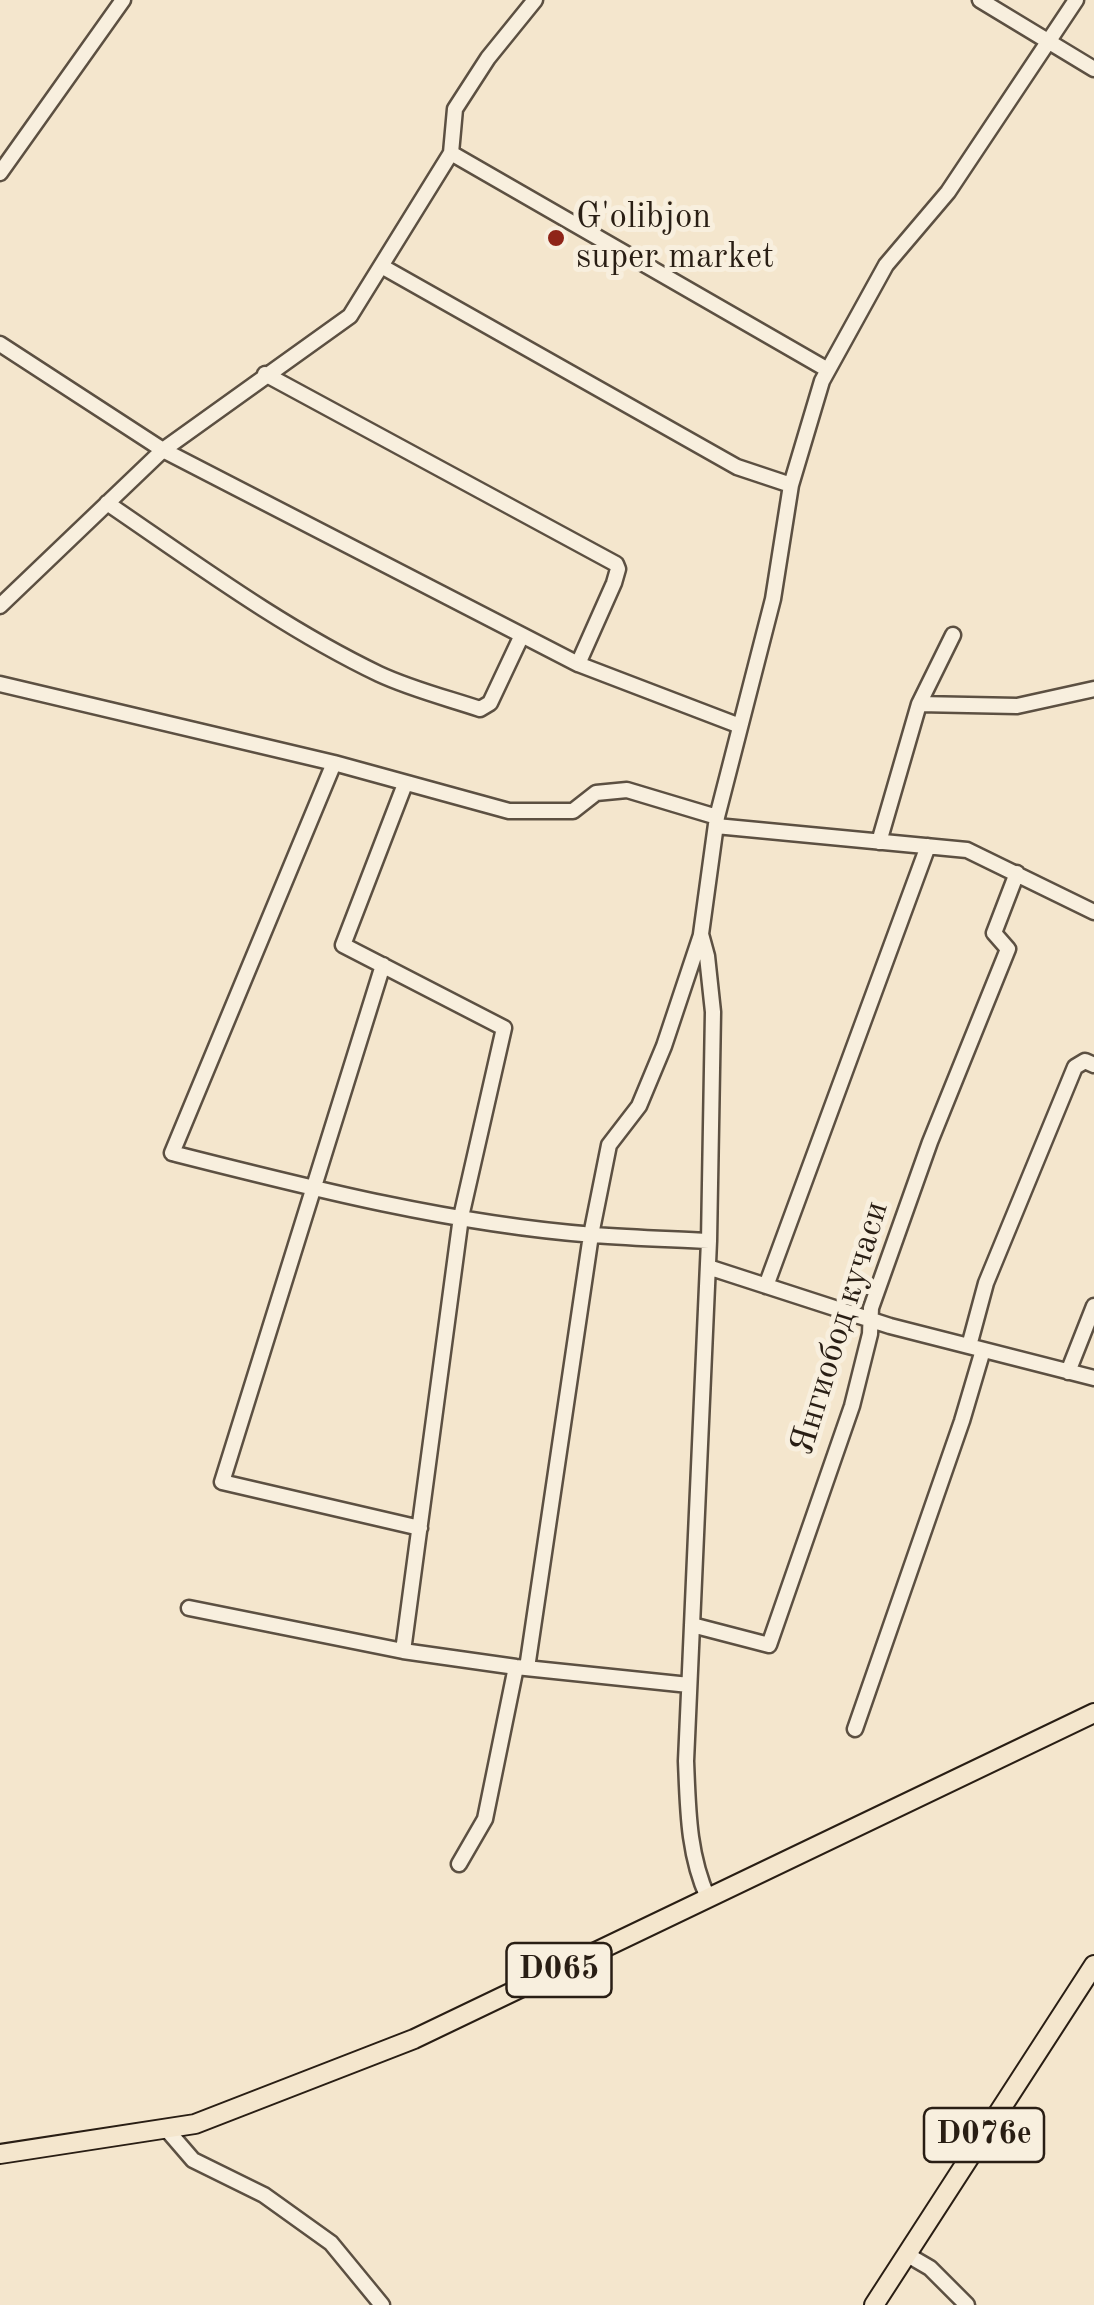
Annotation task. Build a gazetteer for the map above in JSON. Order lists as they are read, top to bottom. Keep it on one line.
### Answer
{"streets":{"main road":["D065","D076e"],"street":["Янгиобод кучаси"]},"places":["G'olibjon super market"]}
